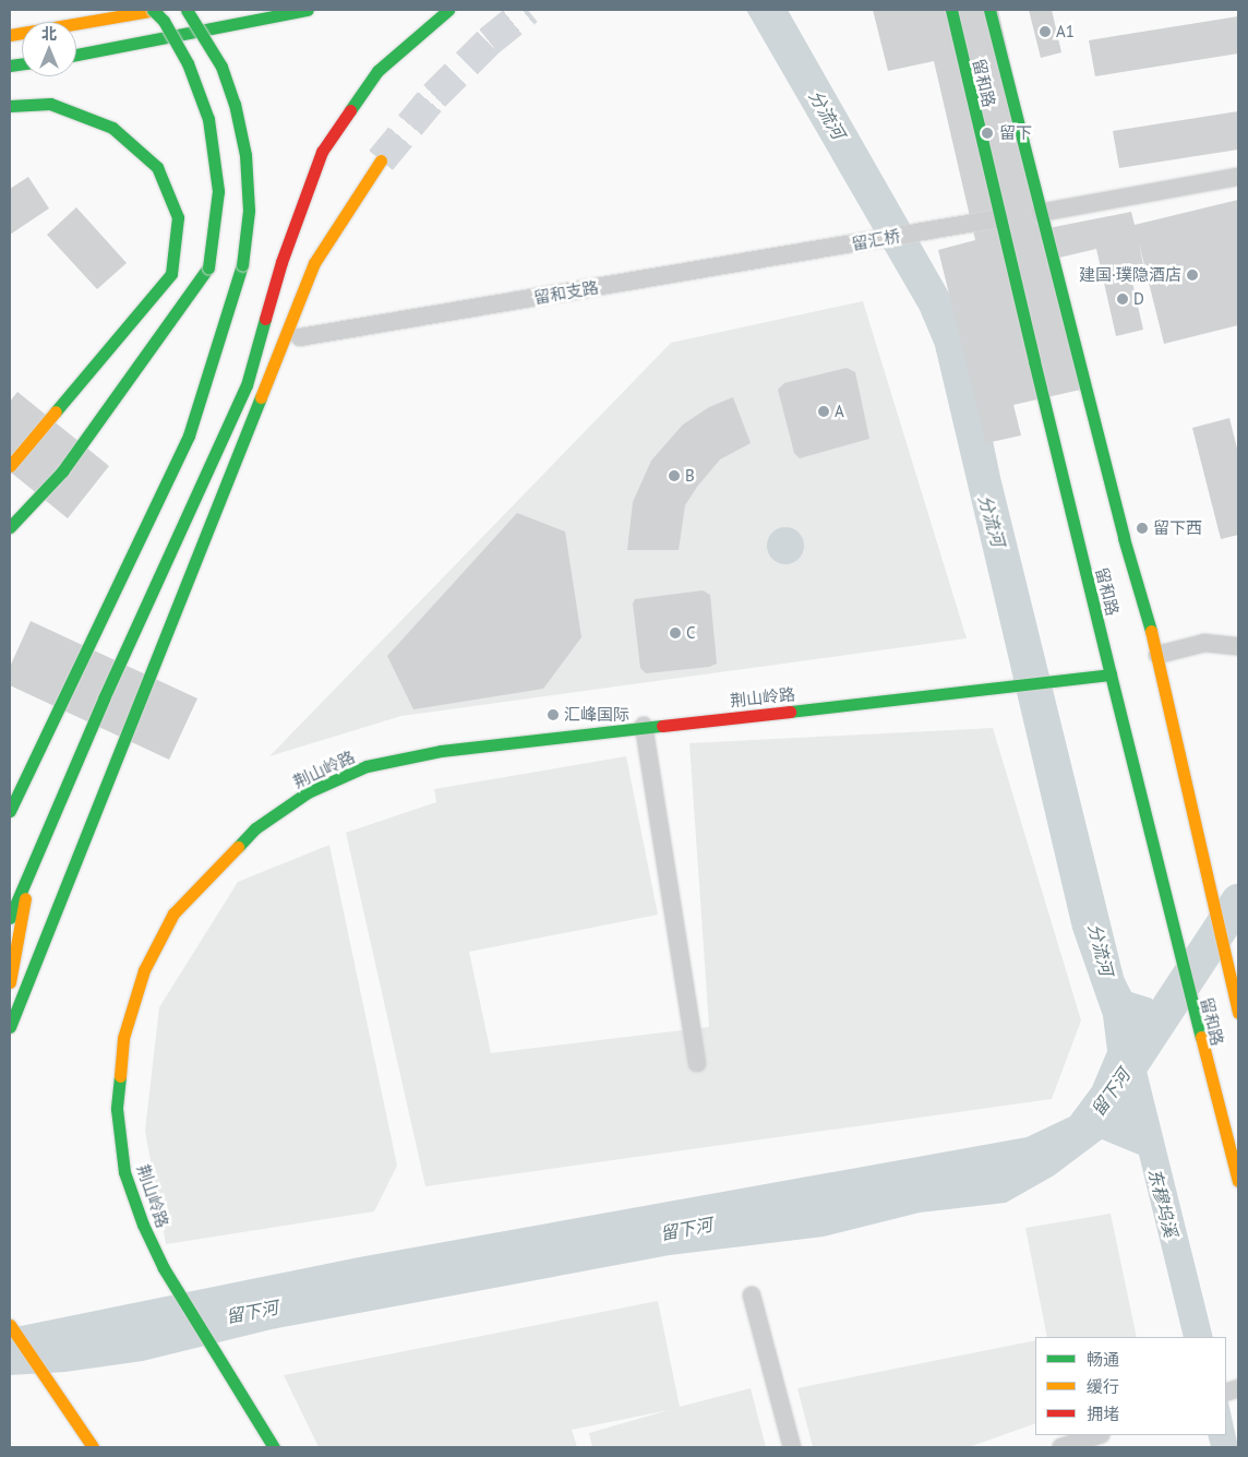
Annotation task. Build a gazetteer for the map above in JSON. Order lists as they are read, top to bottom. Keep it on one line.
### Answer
{"streets":{"main road":["留和路","荆山岭路"],"street":["留汇桥","留和支路"]},"crossings":[["留和路","留汇桥"],["留和路","荆山岭路"],["留汇桥","留和支路"]],"water":["分流河","留下河","东穆坞溪"],"places":["A1","留下","建国·璞隐酒店","D","A","B","留下西","C","汇峰国际"],"legend":["畅通","缓行","拥堵"],"north":"top"}
